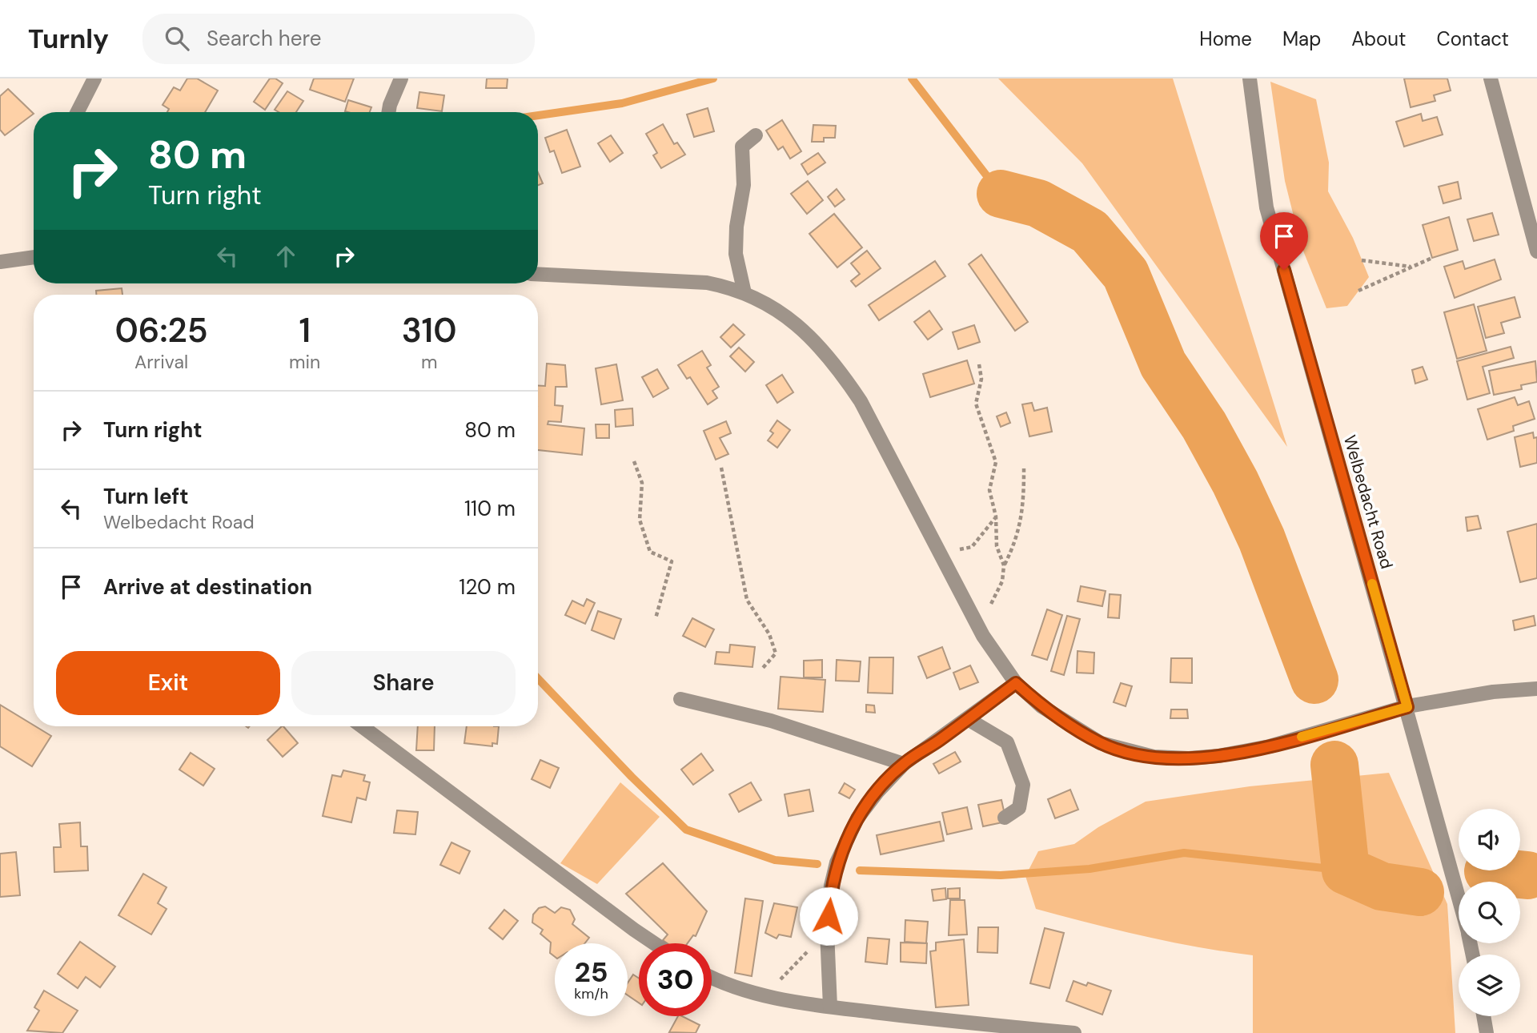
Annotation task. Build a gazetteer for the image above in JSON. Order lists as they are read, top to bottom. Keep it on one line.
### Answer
{"streets":{"street":["Welbedacht Road"]},"page":{"header":"Turnly","search":"Search here","nav":["Home","Map","About","Contact"],"turn":["80 m","Turn right"],"eta":["06:25","Arrival","1","min","310","m"],"list":[{"name":"Turn right","value":"80 m"},{"name":"Turn left","note":"Welbedacht Road","value":"110 m"},{"name":"Arrive at destination","value":"120 m"}],"buttons":["Exit","Share"],"speed":"25 km/h","limit":"30"}}
